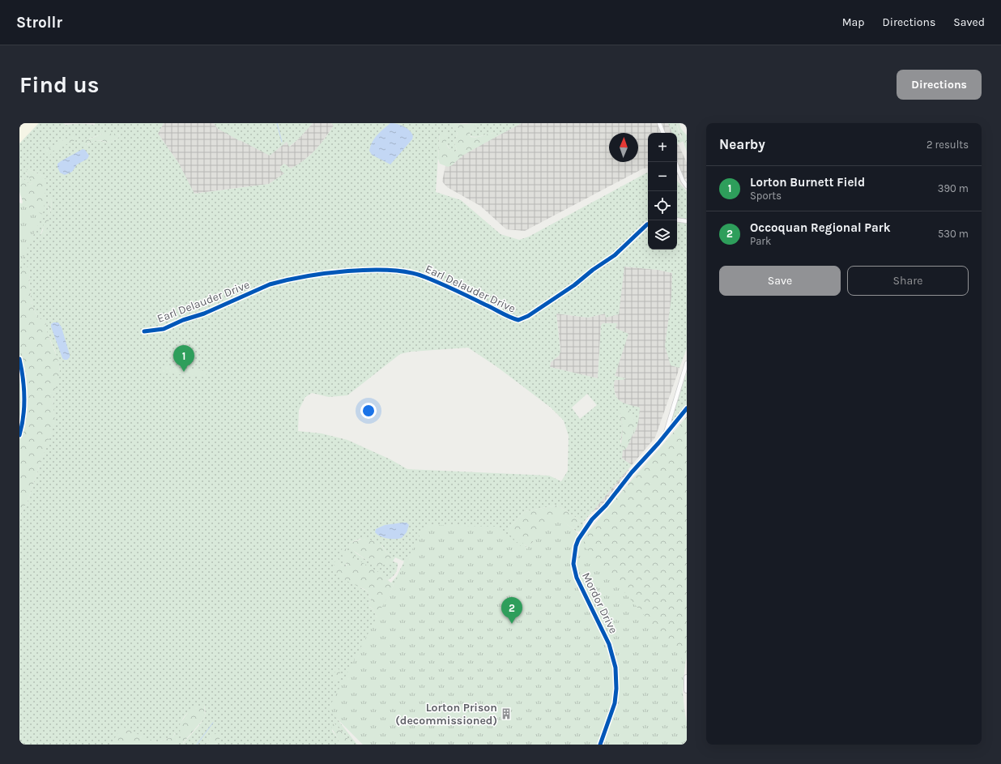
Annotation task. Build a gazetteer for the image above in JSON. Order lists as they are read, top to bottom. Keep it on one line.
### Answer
{"streets":{"street":["Earl Delauder Drive","Mordor Drive"]},"places":{"building":["Lorton Prison (decommissioned)"]},"north":"top","page":{"header":"Strollr","nav":["Map","Directions","Saved"],"buttons":["Directions",["Save","Share"]],"title":"Find us","heading":["Nearby","2 results"],"map_buttons":["+","−"],"list":[{"mark":"1","name":"Lorton Burnett Field","note":"Sports","value":"390 m"},{"mark":"2","name":"Occoquan Regional Park","note":"Park","value":"530 m"}],"pins":["1","2"]}}
